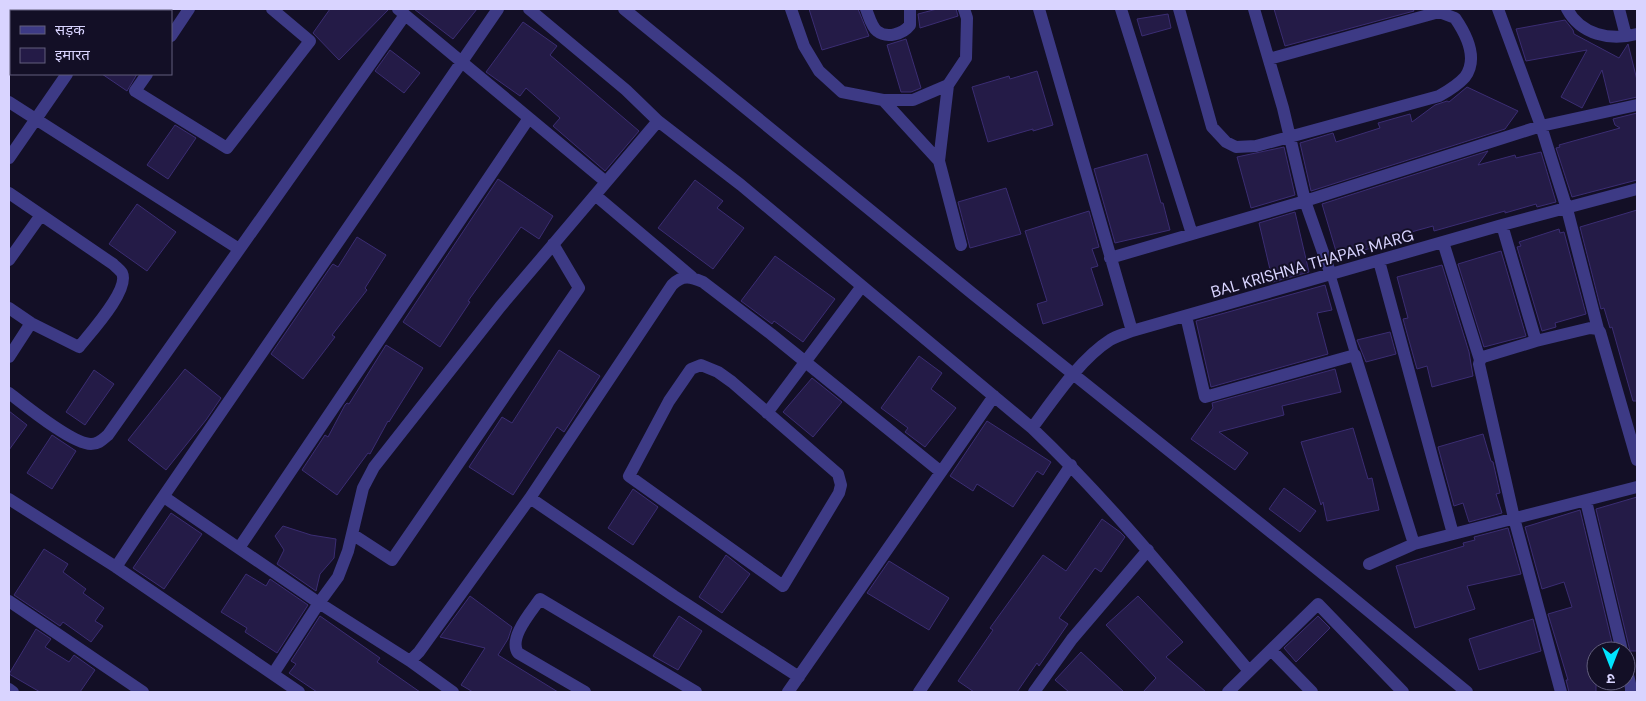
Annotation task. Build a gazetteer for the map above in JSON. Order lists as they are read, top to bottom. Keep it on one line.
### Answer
{"streets":{"street":["BAL KRISHNA THAPAR MARG"]},"legend":["सड़क","इमारत"],"north":"bottom"}
